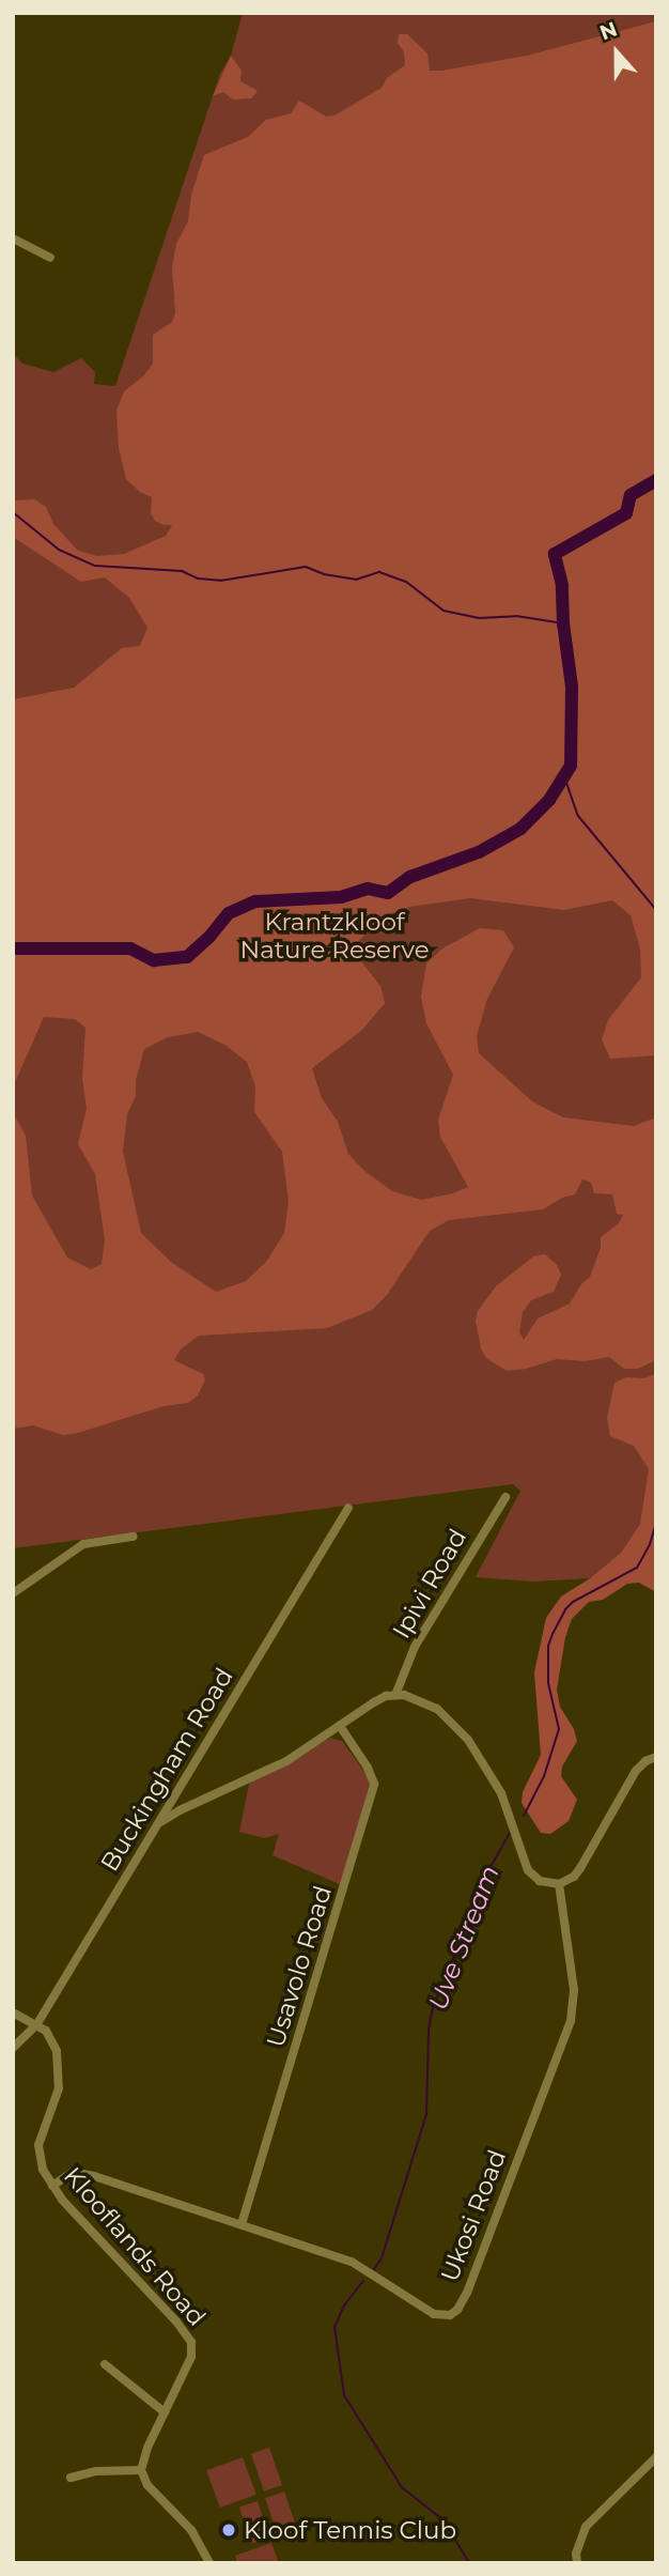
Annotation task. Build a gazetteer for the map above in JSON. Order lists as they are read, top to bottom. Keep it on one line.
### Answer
{"streets":{"street":["Ipivi Road","Buckingham Road","Usavolo Road","Ukosi Road","Klooflands Road"]},"crossings":[["Buckingham Road","Klooflands Road"],["Usavolo Road","Ukosi Road"],["Ukosi Road","Klooflands Road"]],"water":["Uve Stream"],"parks":["Krantzkloof Nature Reserve"],"places":["Kloof Tennis Club"],"north":"top"}
